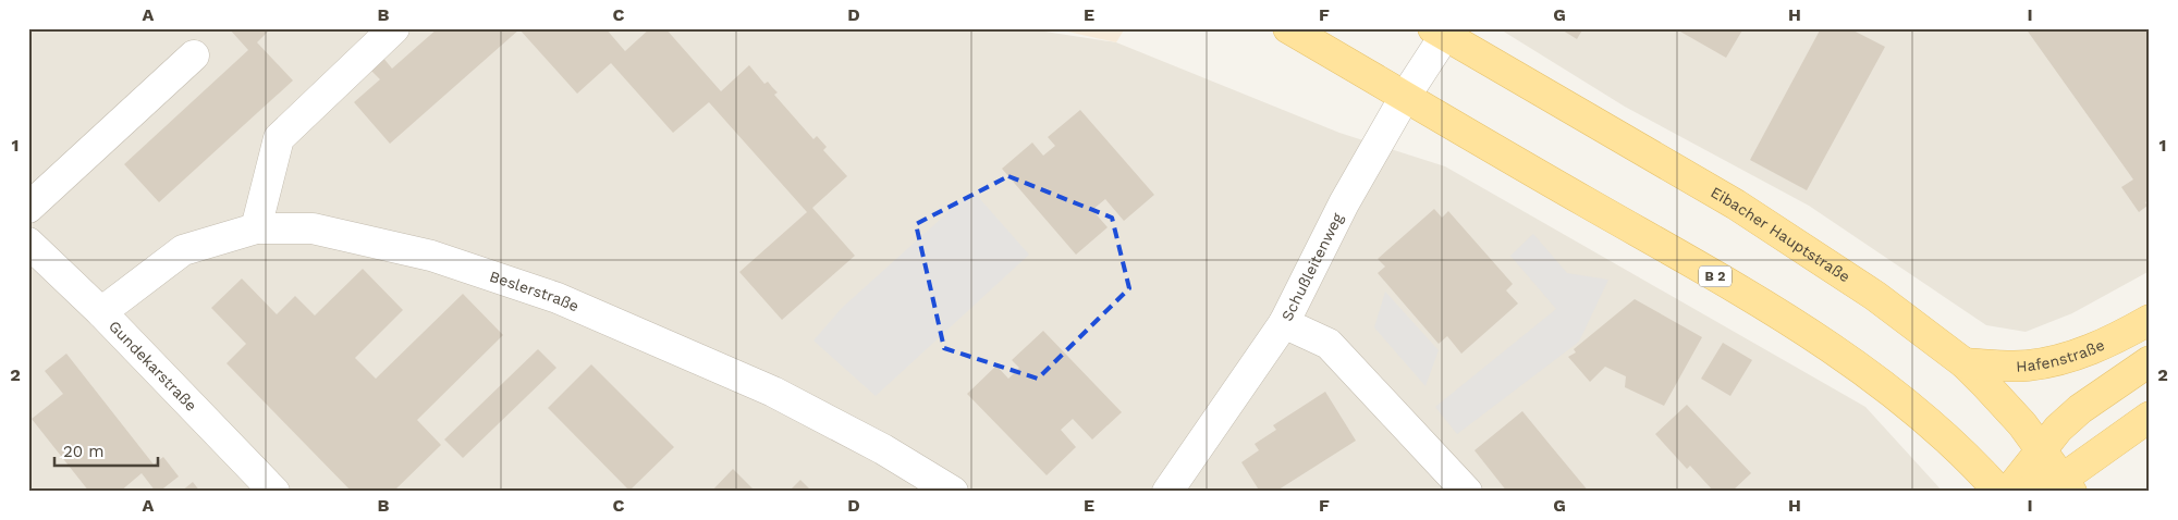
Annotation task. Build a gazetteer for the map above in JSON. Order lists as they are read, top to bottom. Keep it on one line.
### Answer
{"streets":{"main road":["Eibacher Hauptstraße","B 2","Hafenstraße"],"street":["Schußleitenweg","Beslerstraße","Gundekarstraße"]},"crossings":[["Eibacher Hauptstraße","Schußleitenweg"],["Eibacher Hauptstraße","Hafenstraße"],["Schußleitenweg","B 2"],["Beslerstraße","Gundekarstraße"]],"scale_bar":"20 m","grid":{"columns":["A","B","C","D","E","F","G","H","I"],"rows":["1","2"]}}
